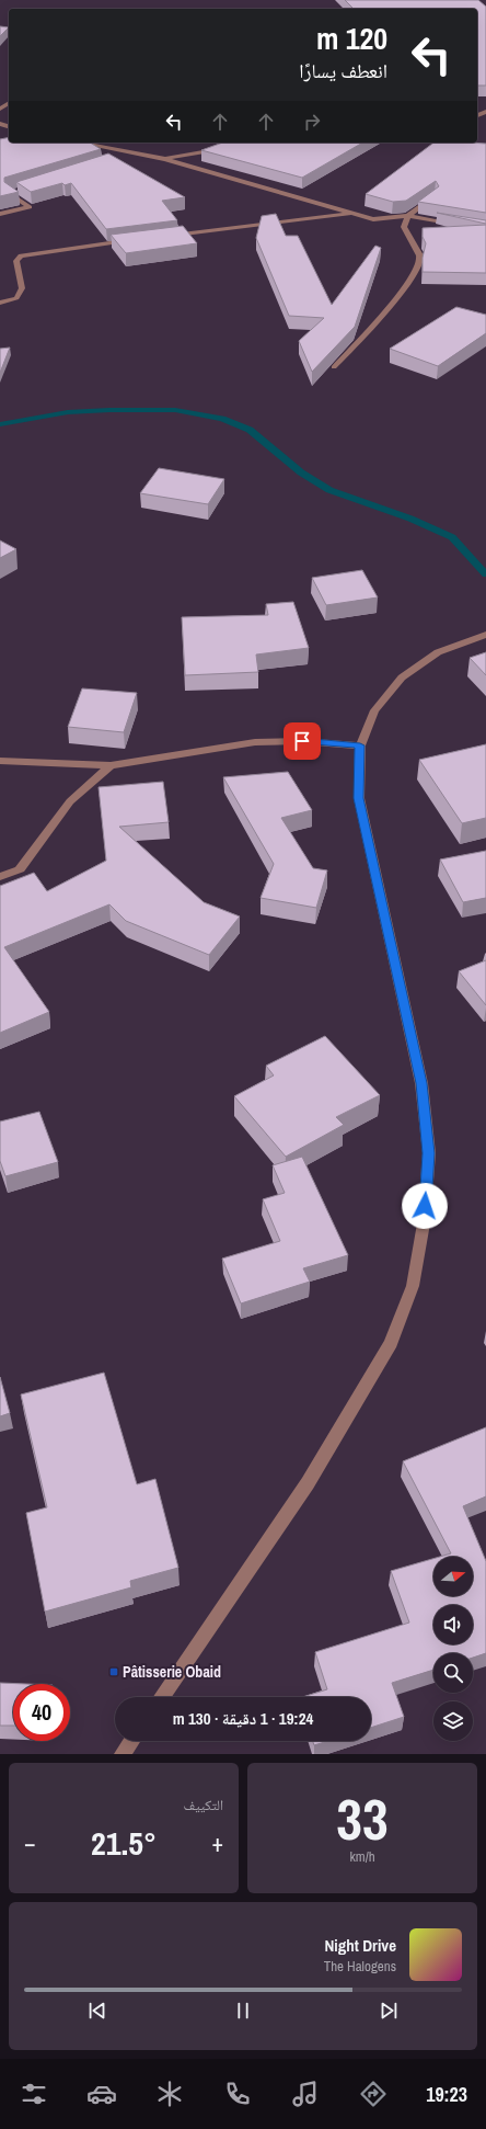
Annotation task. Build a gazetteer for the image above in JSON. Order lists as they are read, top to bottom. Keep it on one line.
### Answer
{"places":{"transit":["Pâtisserie Obaid"]},"north":"right","page":{"turn":["120 m","انعطف يسارًا"],"limit":"40","trip":"19:24 · 1 دقيقة · 130 m","tile":[["33","km/h"],"التكييف"],"heat":["−","21.5°","+"],"song":["Night Drive","The Halogens"],"tabs":"19:23"}}
